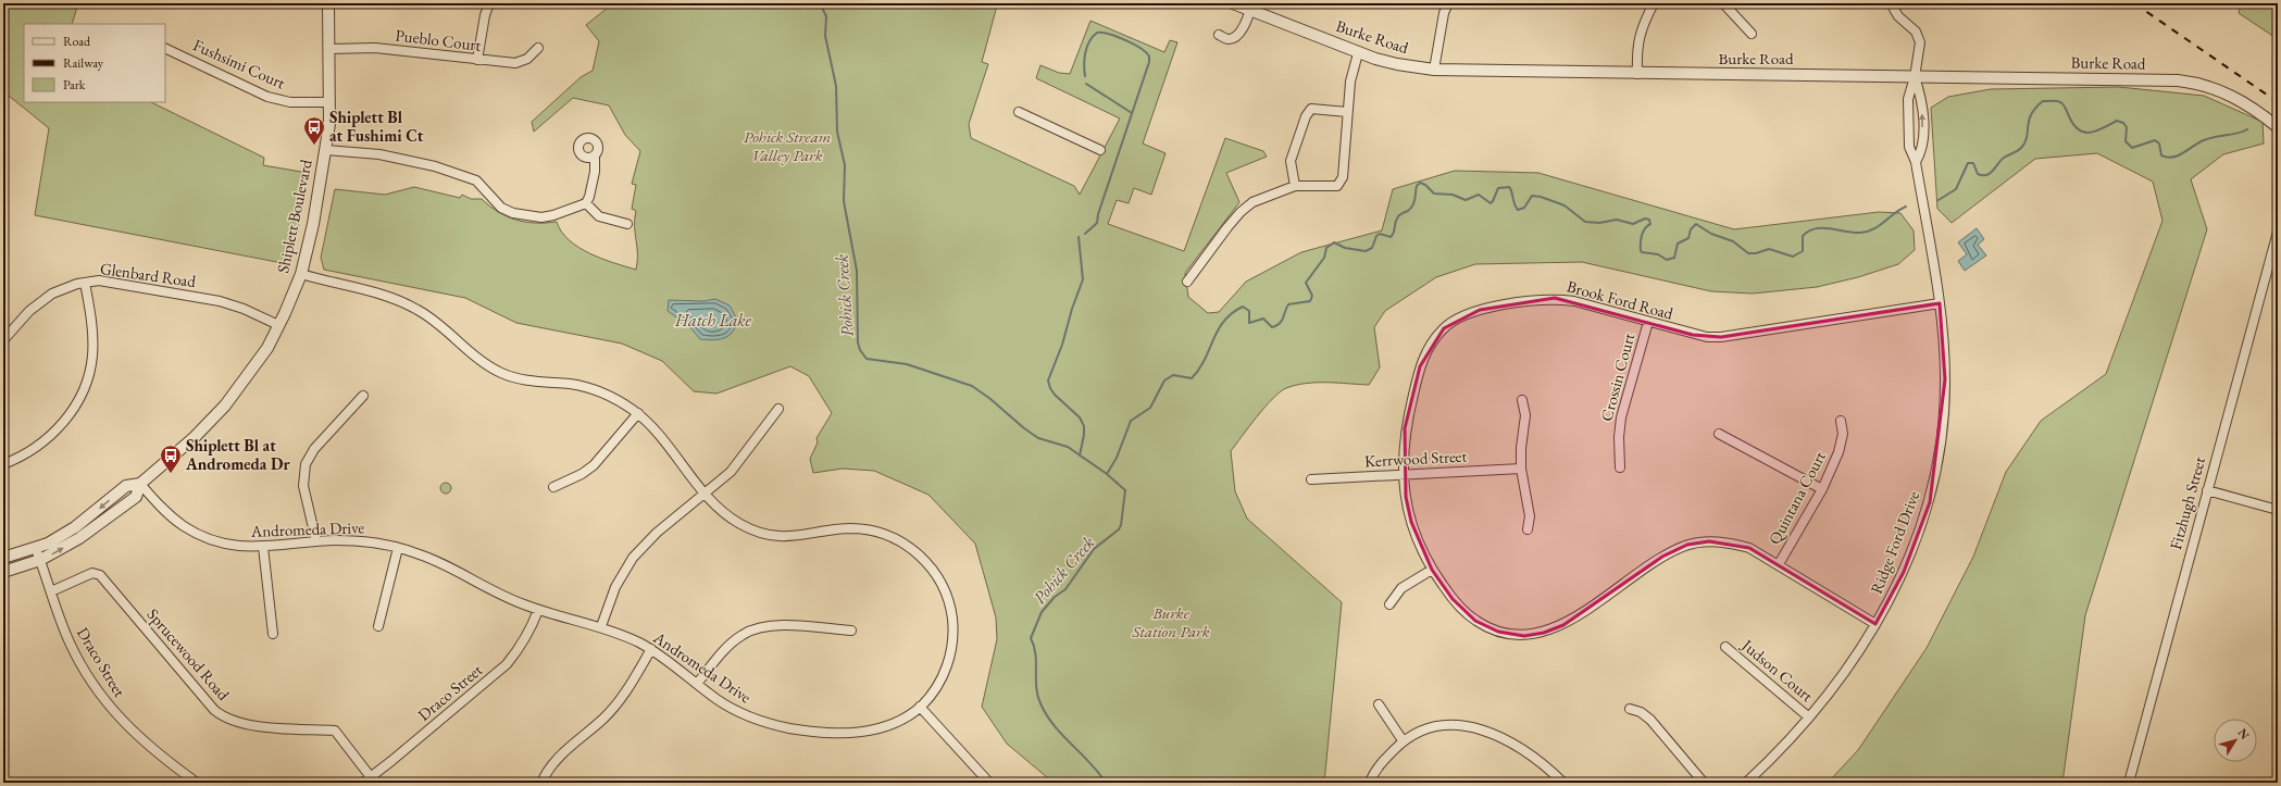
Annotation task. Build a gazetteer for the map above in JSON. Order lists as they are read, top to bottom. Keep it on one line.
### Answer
{"streets":{"street":["Burke Road","Pueblo Court","Fushsimi Court","Shiplett Boulevard","Glenbard Road","Brook Ford Road","Crossin Court","Kerrwood Street","Quintana Court","Fitzhugh Street","Andromeda Drive","Ridge Ford Drive","Sprucewood Road","Draco Street","Judson Court"]},"crossings":[["Burke Road","Ridge Ford Drive"],["Pueblo Court","Shiplett Boulevard"],["Fushsimi Court","Shiplett Boulevard"],["Shiplett Boulevard","Glenbard Road"],["Shiplett Boulevard","Andromeda Drive"],["Shiplett Boulevard","Draco Street"],["Brook Ford Road","Crossin Court"],["Brook Ford Road","Kerrwood Street"],["Brook Ford Road","Quintana Court"],["Brook Ford Road","Ridge Ford Drive"],["Andromeda Drive","Draco Street"],["Ridge Ford Drive","Judson Court"],["Sprucewood Road","Draco Street"]],"water":["Pohick Creek","Hatch Lake"],"parks":["Pohick Stream Valley Park","Burke Station Park"],"places":{"bus stop":["Shiplett Bl at Fushimi Ct","Shiplett Bl at Andromeda Dr"]},"legend":["Road","Railway","Park"],"north":"top right"}
